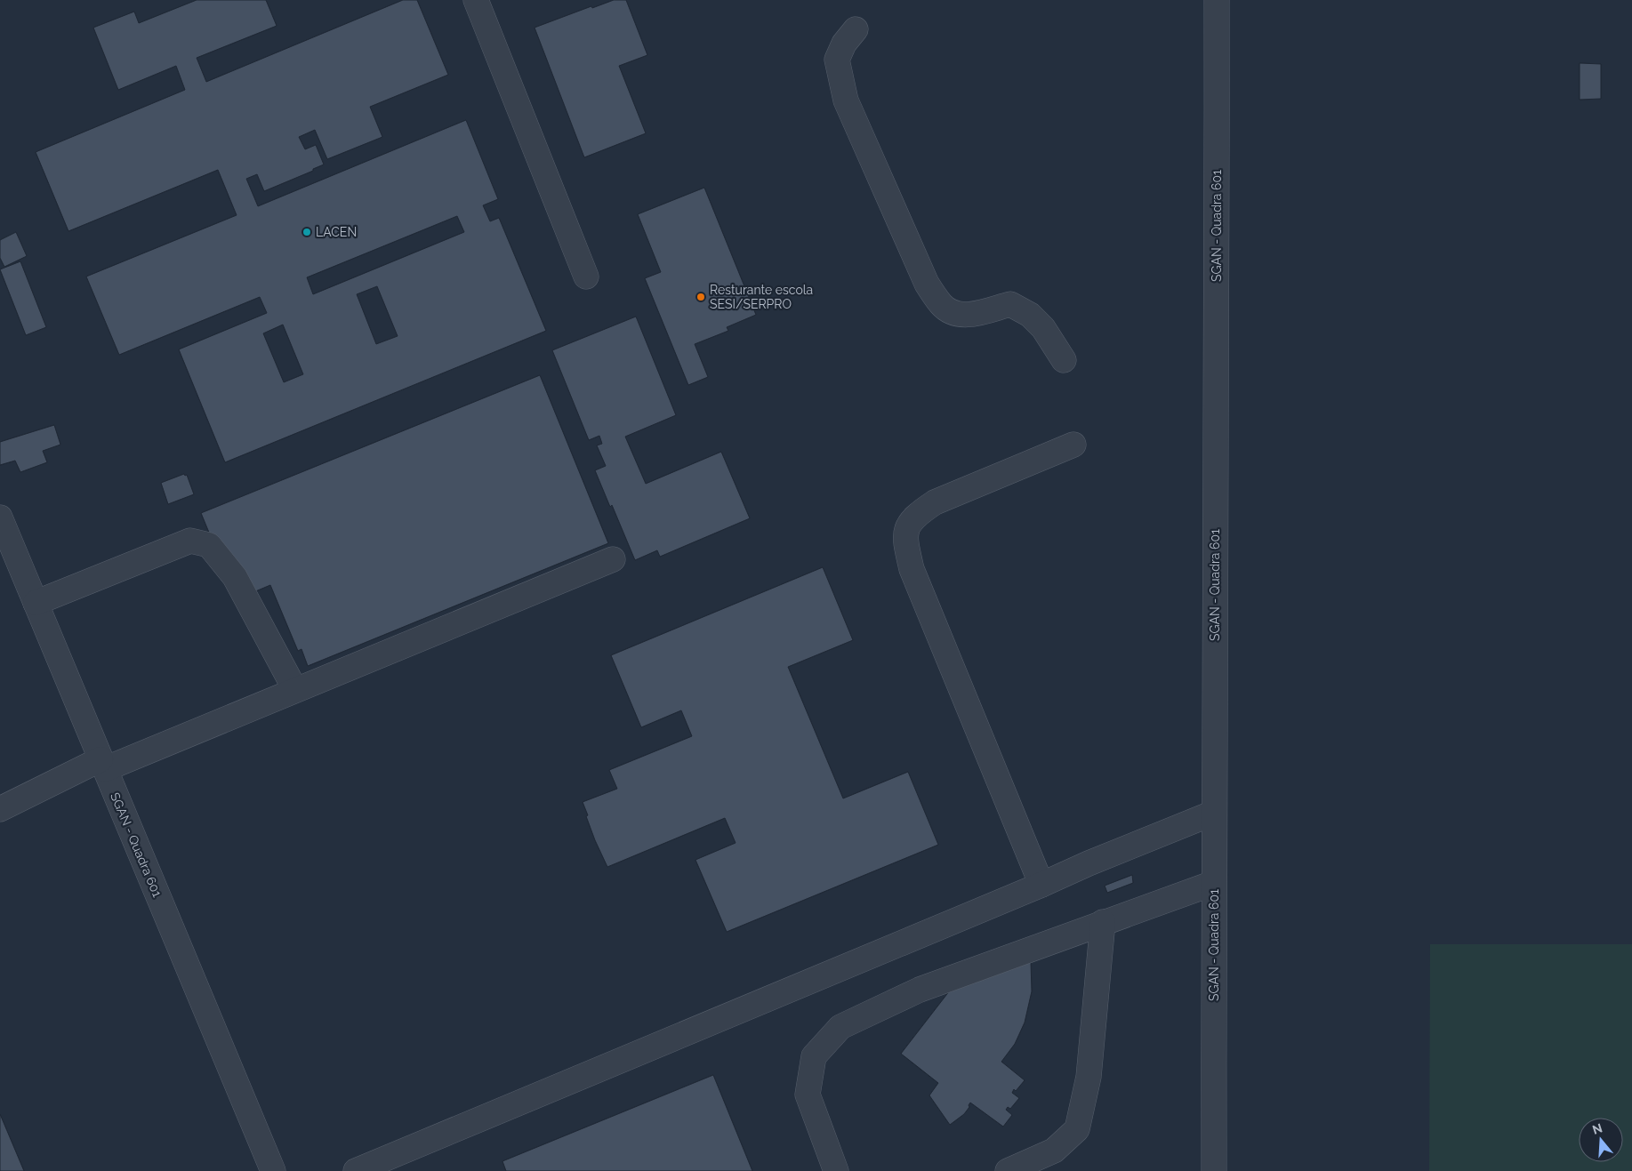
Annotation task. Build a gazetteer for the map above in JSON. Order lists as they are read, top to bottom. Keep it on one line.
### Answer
{"streets":{"street":["SGAN - Quadra 601"]},"places":["LACEN","Resturante escola SESI/SERPRO"],"north":"top"}
